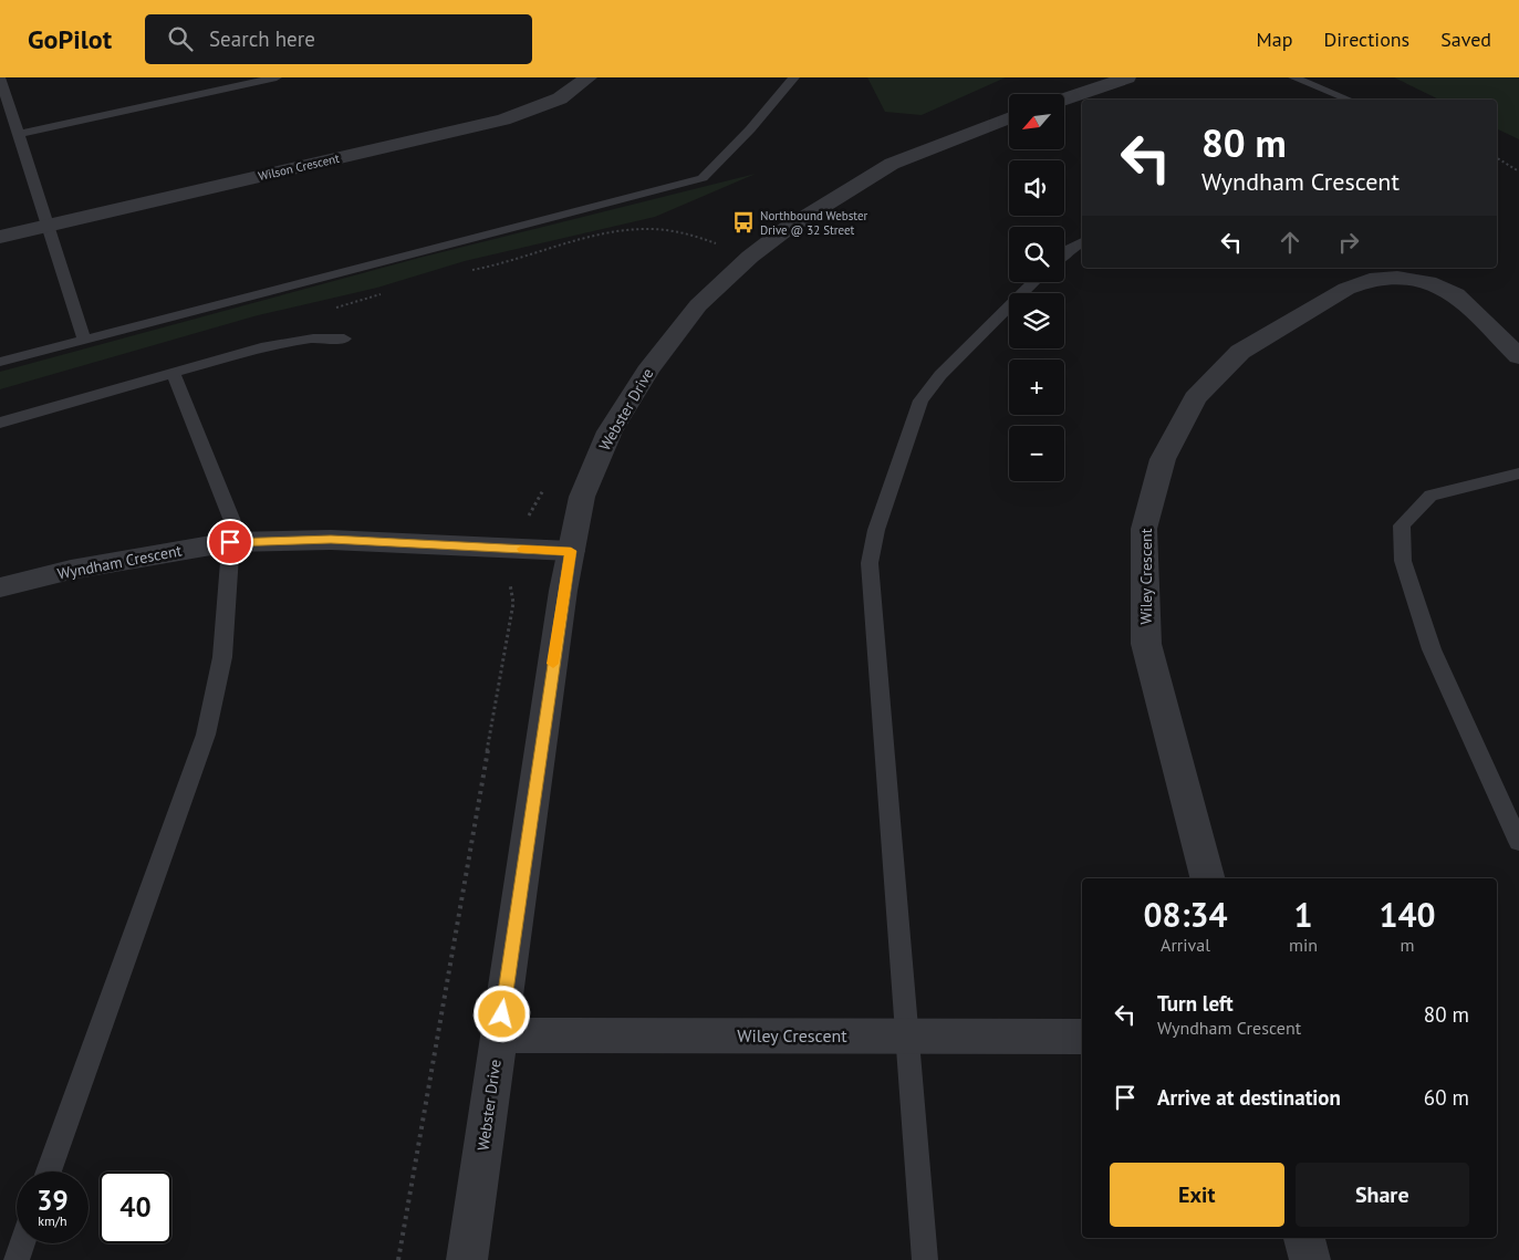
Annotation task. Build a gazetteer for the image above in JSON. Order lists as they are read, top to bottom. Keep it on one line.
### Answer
{"streets":{"street":["Wilson Crescent","Webster Drive","Wyndham Crescent","Wiley Crescent"]},"crossings":[["Webster Drive","Wyndham Crescent"],["Webster Drive","Wiley Crescent"]],"places":{"bus stop":["Northbound Webster Drive @ 32 Street"]},"north":"bottom left","page":{"header":"GoPilot","search":"Search here","nav":["Map","Directions","Saved"],"map_buttons":["+","−"],"turn":["80 m","Wyndham Crescent"],"eta":["08:34","Arrival","1","min","140","m"],"list":[{"name":"Turn left","note":"Wyndham Crescent","value":"80 m"},{"name":"Arrive at destination","value":"60 m"}],"buttons":["Exit","Share"],"speed":"39 km/h","limit":"40"}}
